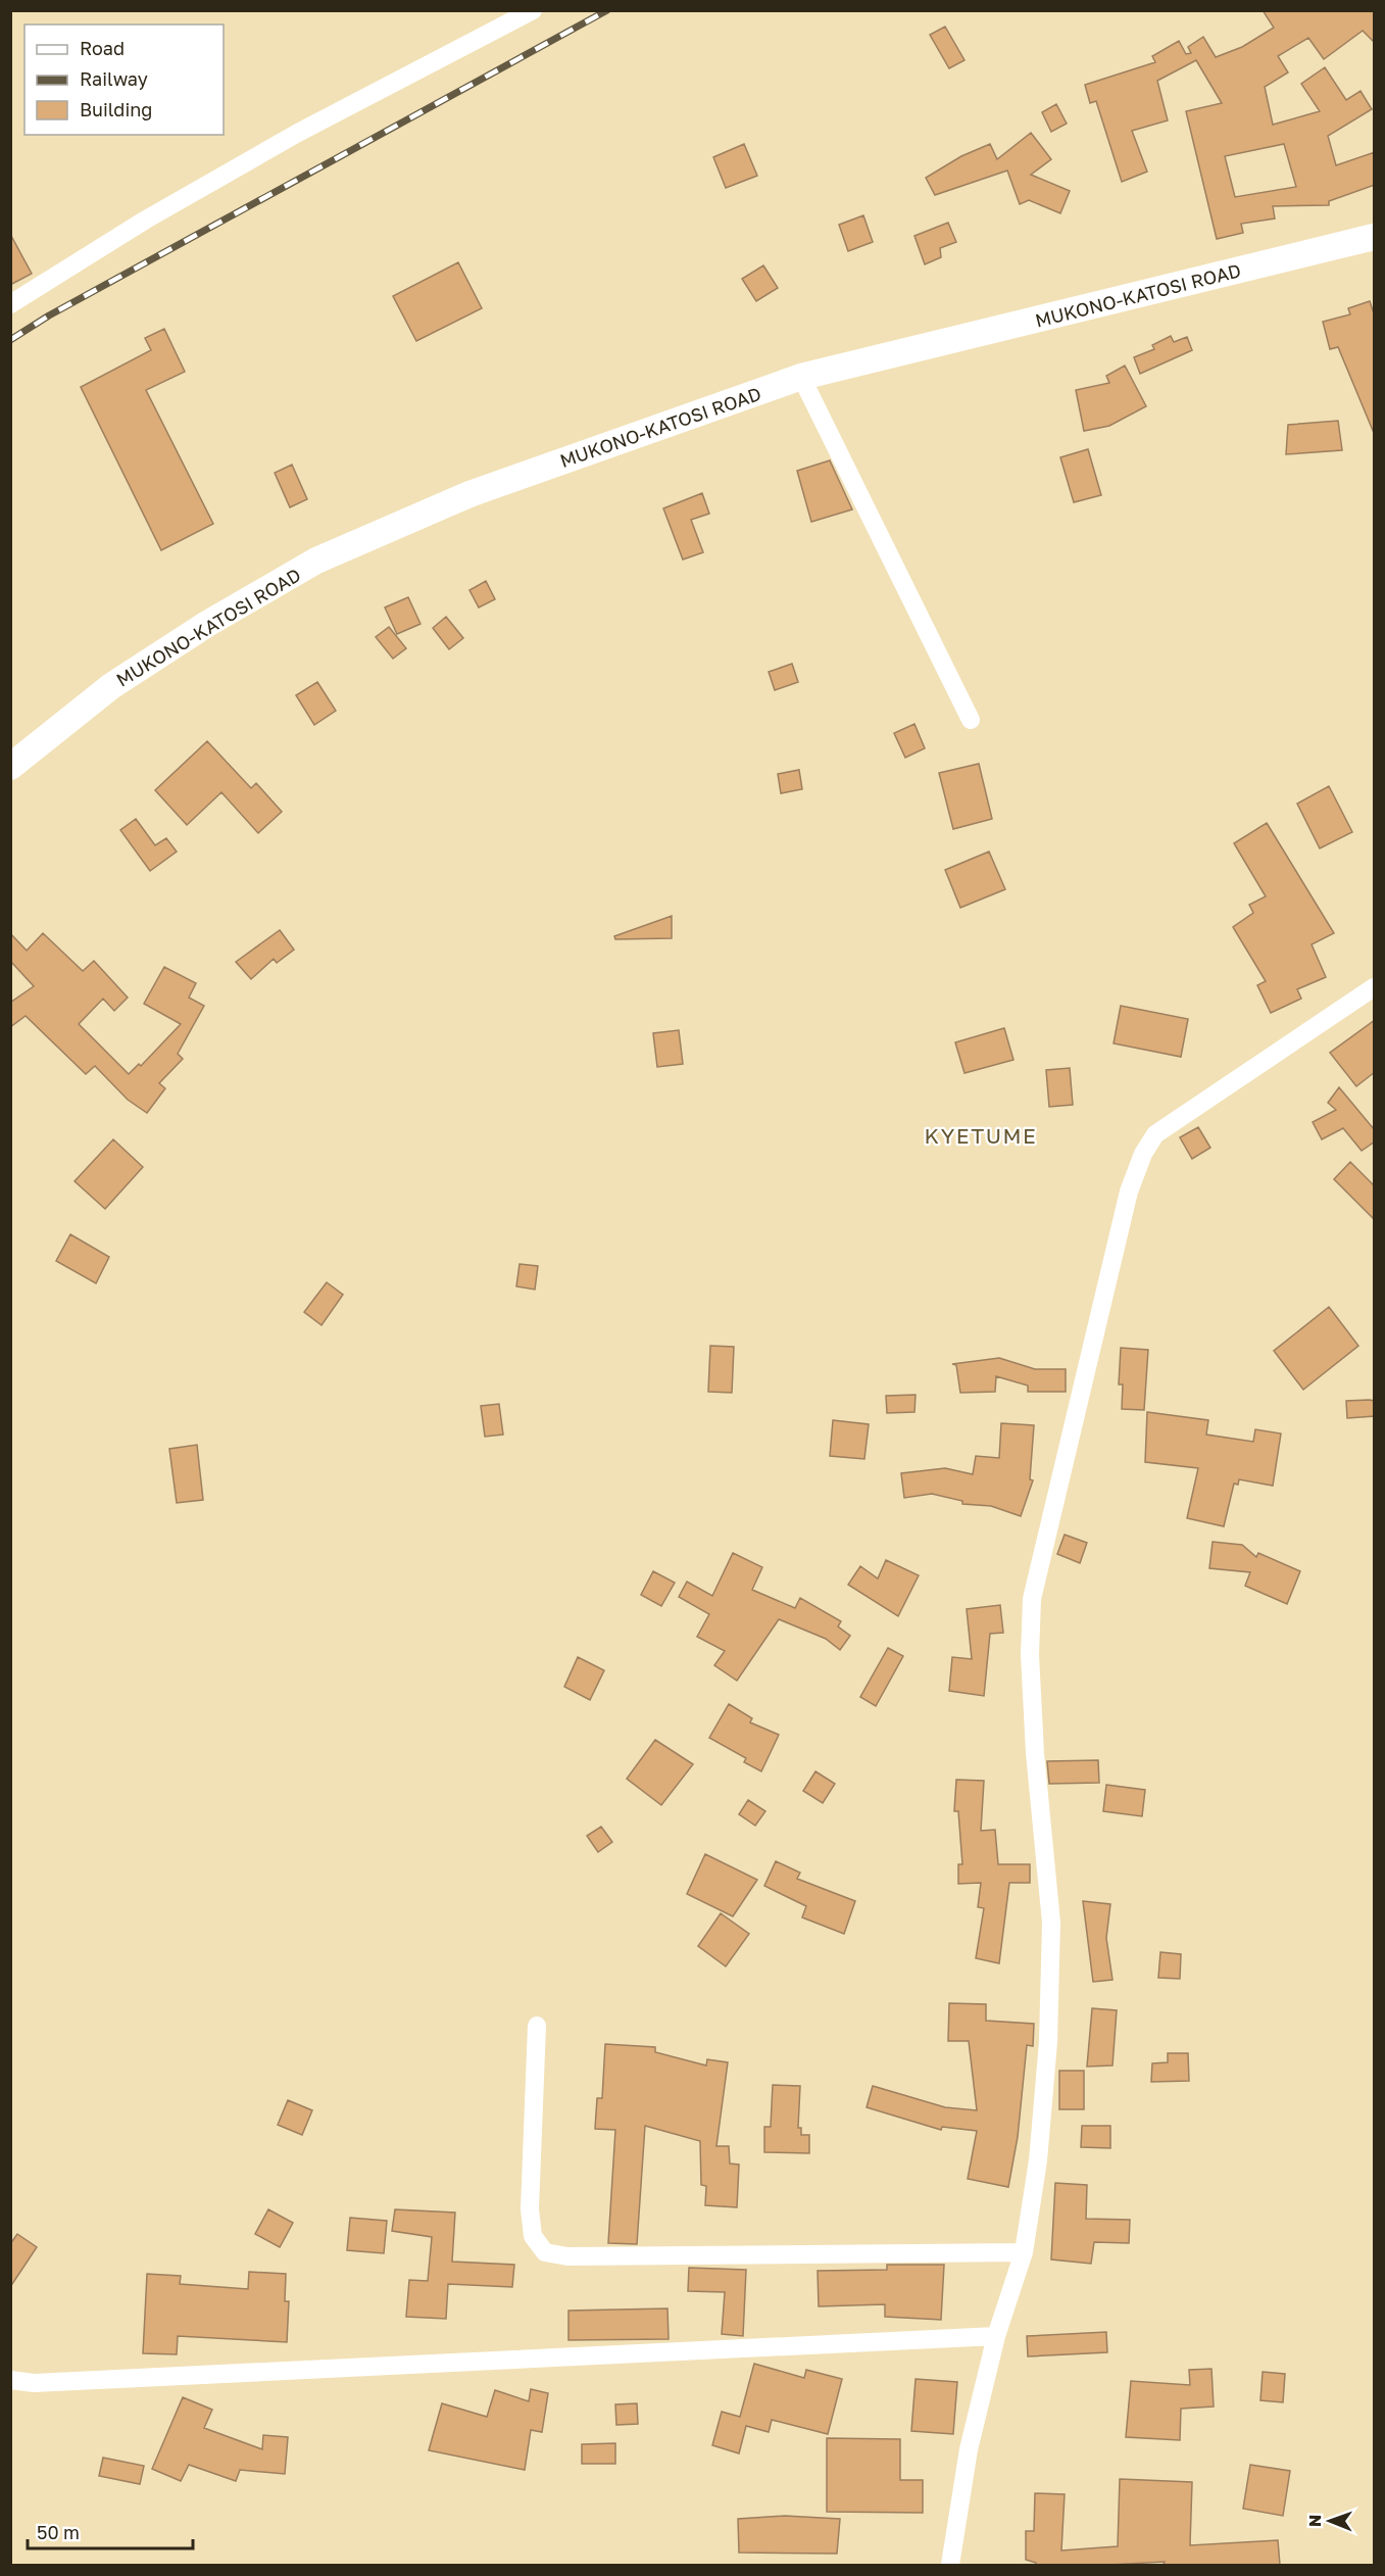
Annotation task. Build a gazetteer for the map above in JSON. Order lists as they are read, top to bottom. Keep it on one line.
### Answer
{"streets":{"main road":["MUKONO-KATOSI ROAD"]},"districts":["KYETUME"],"legend":["Road","Railway","Building"],"scale_bar":"50 m","north":"left"}
